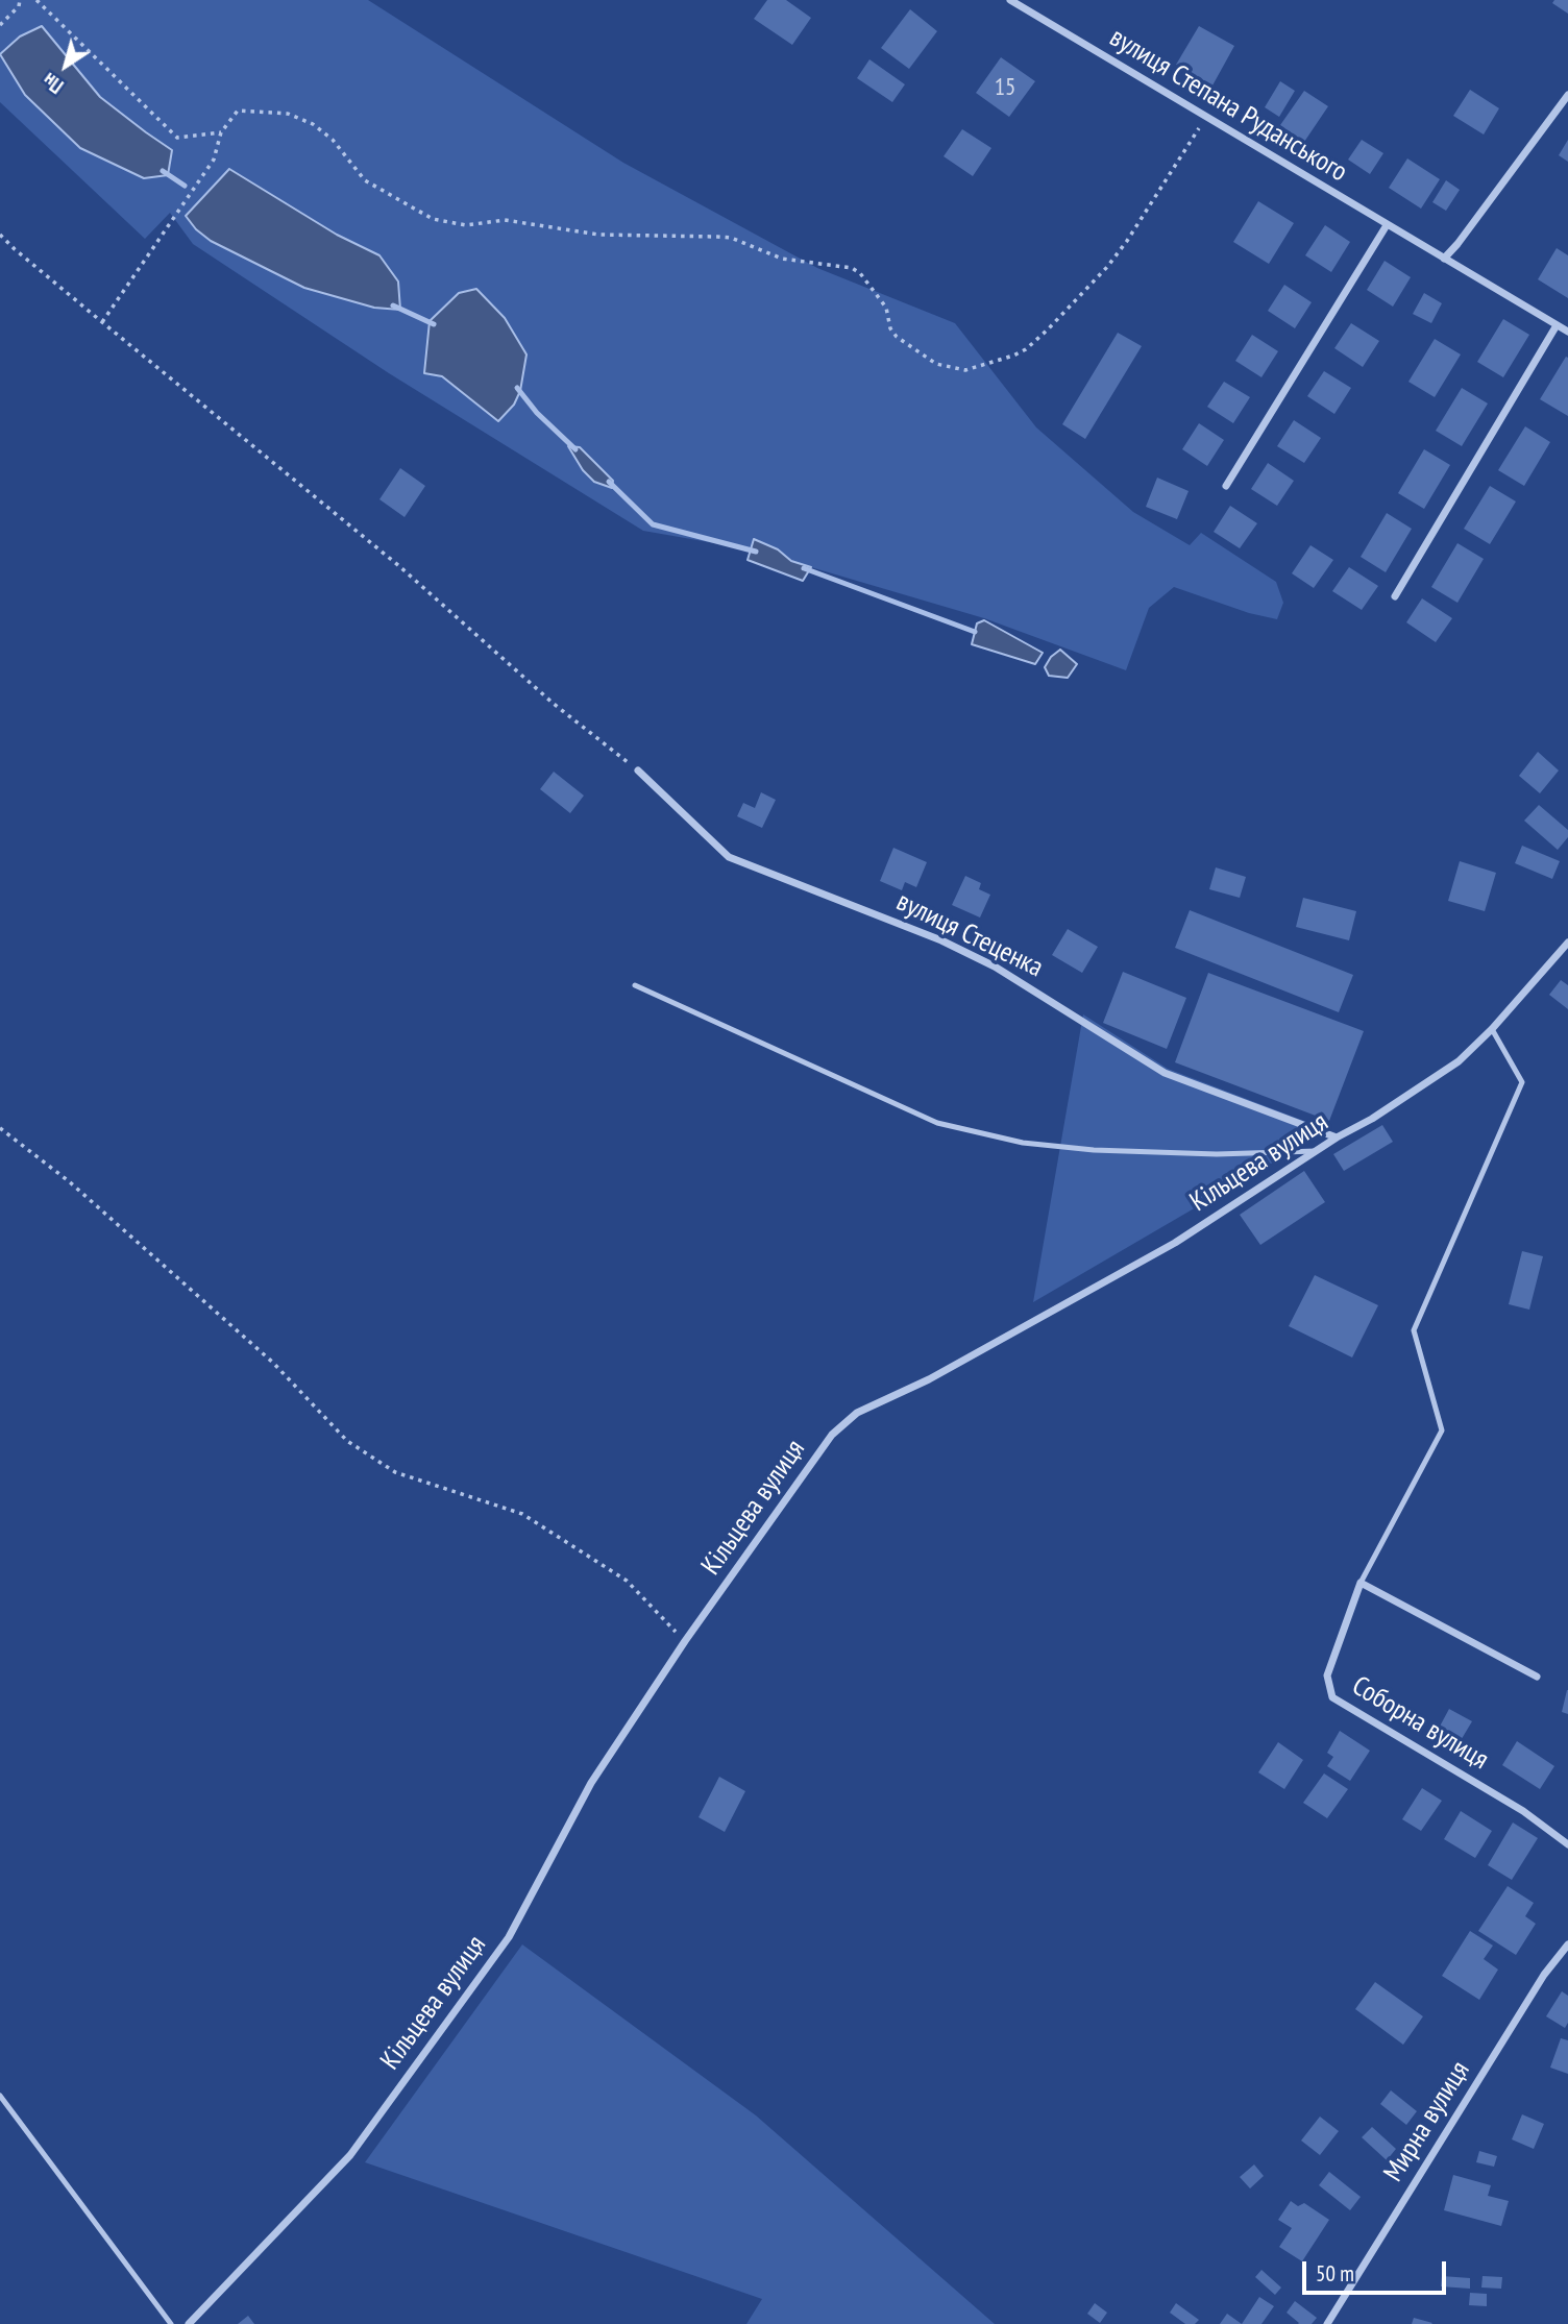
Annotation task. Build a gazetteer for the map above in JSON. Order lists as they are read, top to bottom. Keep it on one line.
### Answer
{"streets":{"street":["вулиця Степана Руданського","вулиця Стеценка","Кільцева вулиця","Соборна вулиця","Мирна вулиця"]},"crossings":[["вулиця Стеценка","Кільцева вулиця"]],"house_numbers":["15"],"scale_bar":"50 m","north":"bottom left"}
